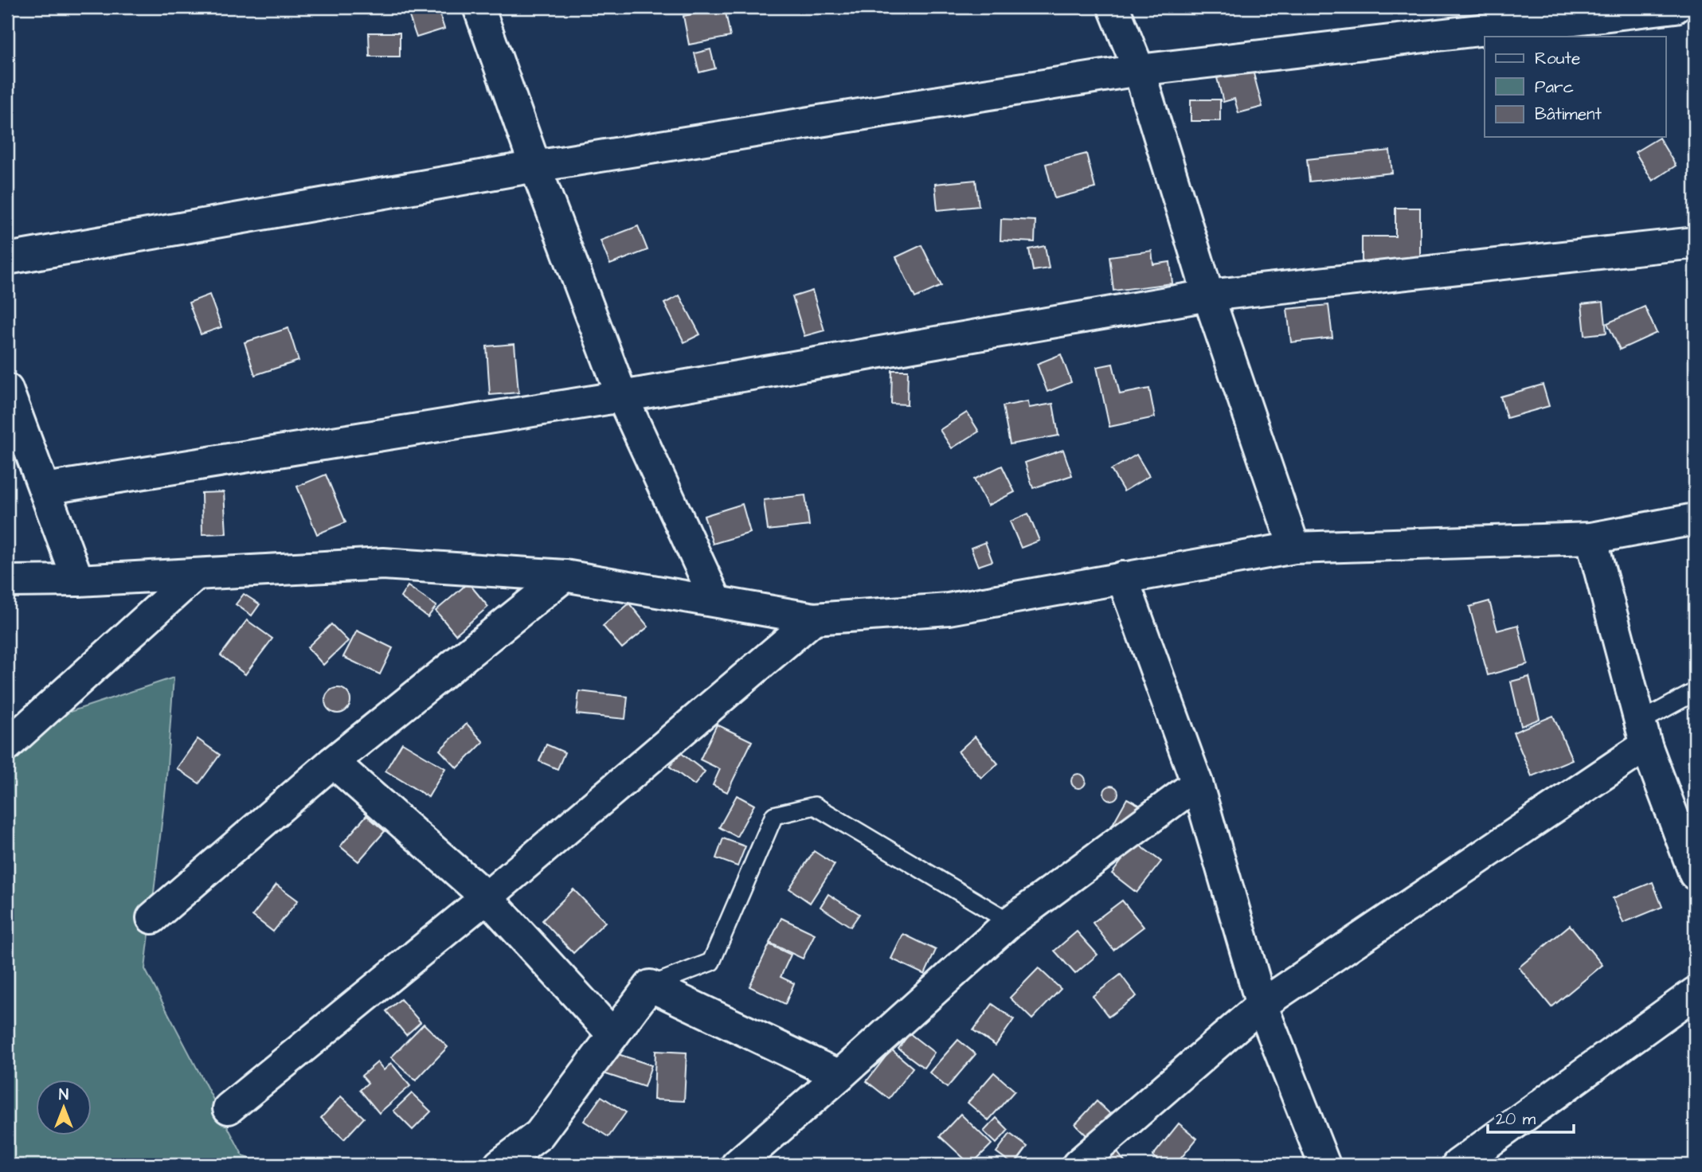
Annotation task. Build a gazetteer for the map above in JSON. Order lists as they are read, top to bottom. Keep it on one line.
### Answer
{"legend":["Route","Parc","Bâtiment"],"scale_bar":"20 m","north":"top"}
